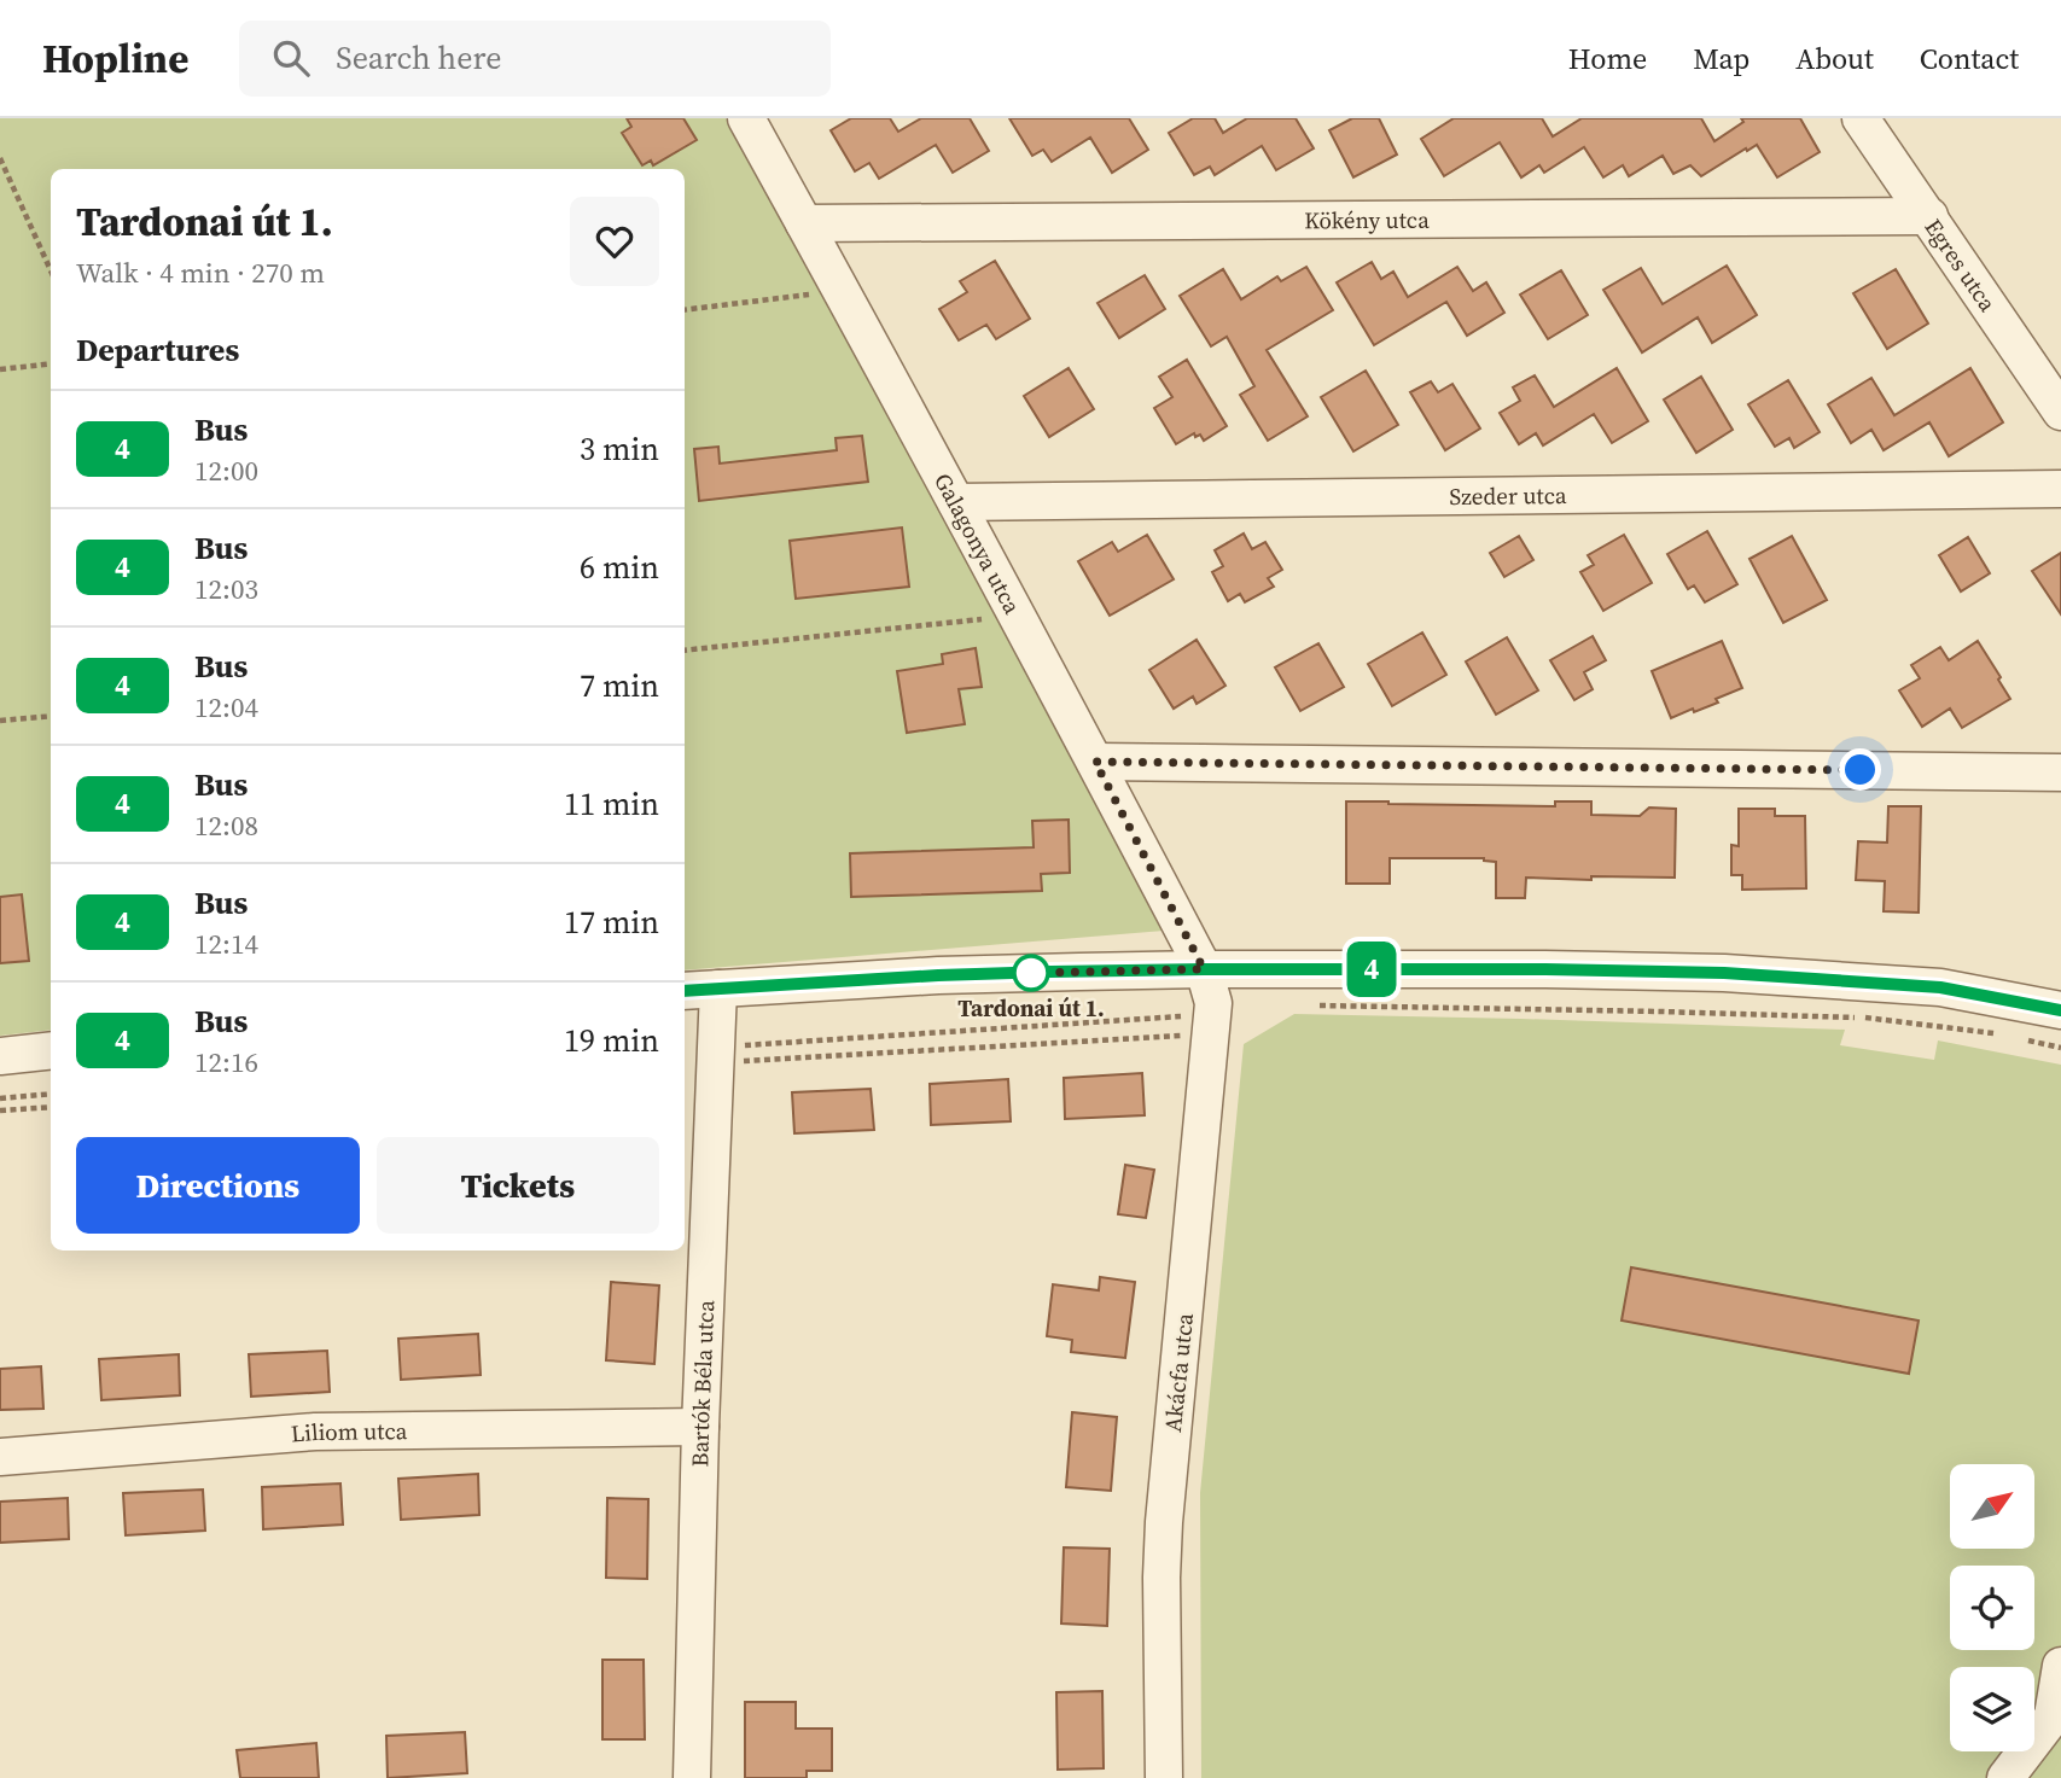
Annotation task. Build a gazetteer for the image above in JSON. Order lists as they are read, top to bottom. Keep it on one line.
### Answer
{"streets":{"street":["Kökény utca","Egres utca","Szeder utca","Galagonya utca","Akácfa utca","Bartók Béla utca","Liliom utca"]},"crossings":[["Kökény utca","Egres utca"],["Kökény utca","Galagonya utca"],["Szeder utca","Galagonya utca"],["Galagonya utca","Akácfa utca"],["Bartók Béla utca","Liliom utca"]],"places":["Tardonai út 1."],"lines":["bus line 4"],"north":"top right","page":{"header":"Hopline","search":"Search here","nav":["Home","Map","About","Contact"],"on_map":"4","heading":[["Tardonai út 1.","Walk · 4 min · 270 m"],"Departures"],"list":[{"mark":"4","name":"Bus","note":"12:00","value":"3 min"},{"mark":"4","name":"Bus","note":"12:03","value":"6 min"},{"mark":"4","name":"Bus","note":"12:04","value":"7 min"},{"mark":"4","name":"Bus","note":"12:08","value":"11 min"},{"mark":"4","name":"Bus","note":"12:14","value":"17 min"},{"mark":"4","name":"Bus","note":"12:16","value":"19 min"}],"buttons":["Directions","Tickets"]}}
